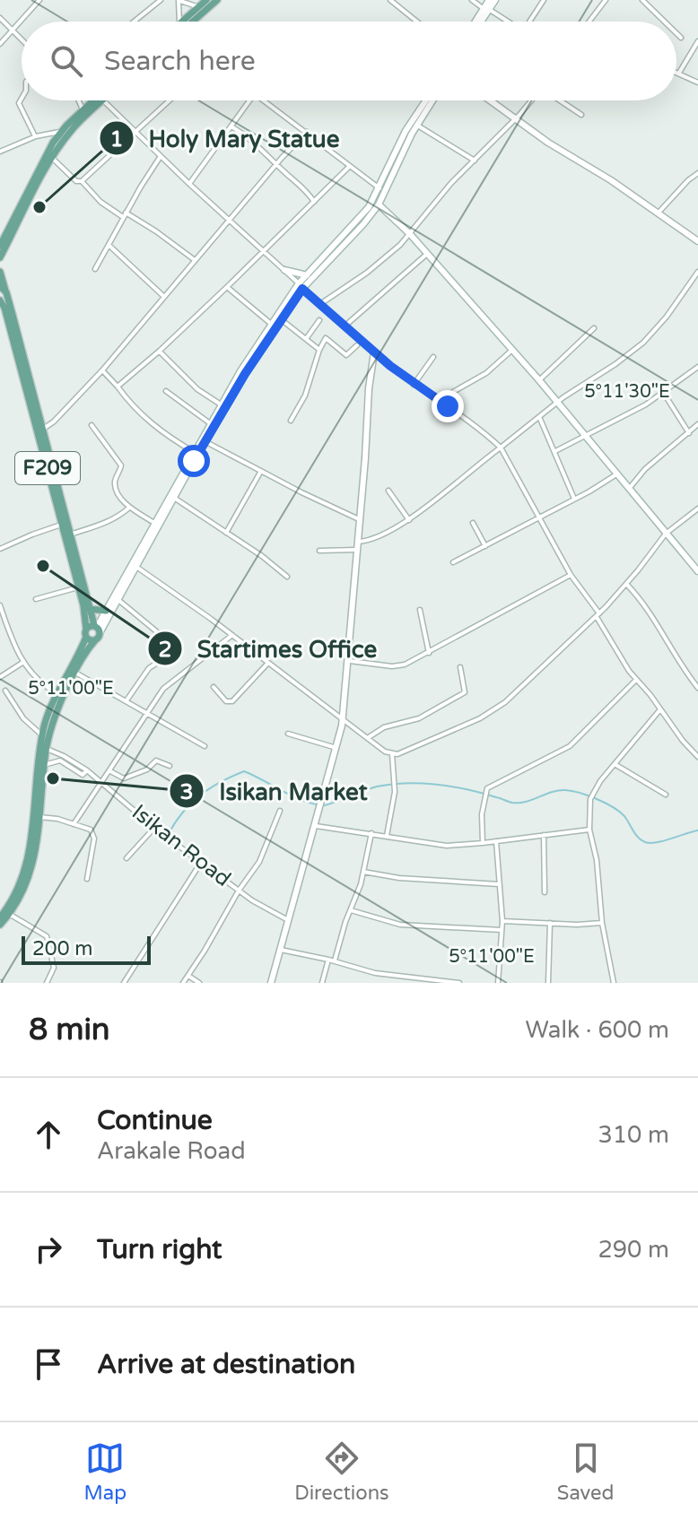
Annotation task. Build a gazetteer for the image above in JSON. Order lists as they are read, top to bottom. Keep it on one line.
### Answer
{"streets":{"main road":["F209"],"street":["Isikan Road"]},"places":["Holy Mary Statue","Startimes Office","Isikan Market"],"scale_bar":"200 m","page":{"search":"Search here","scale":"200 m","heading":["8 min","Walk · 600 m"],"list":[["Continue","Arakale Road","310 m"],["Turn right","290 m"],"Arrive at destination"],"nav":["Map","Directions","Saved"]},"coordinates":["5°11'30\"E","5°11'00\"E"]}
